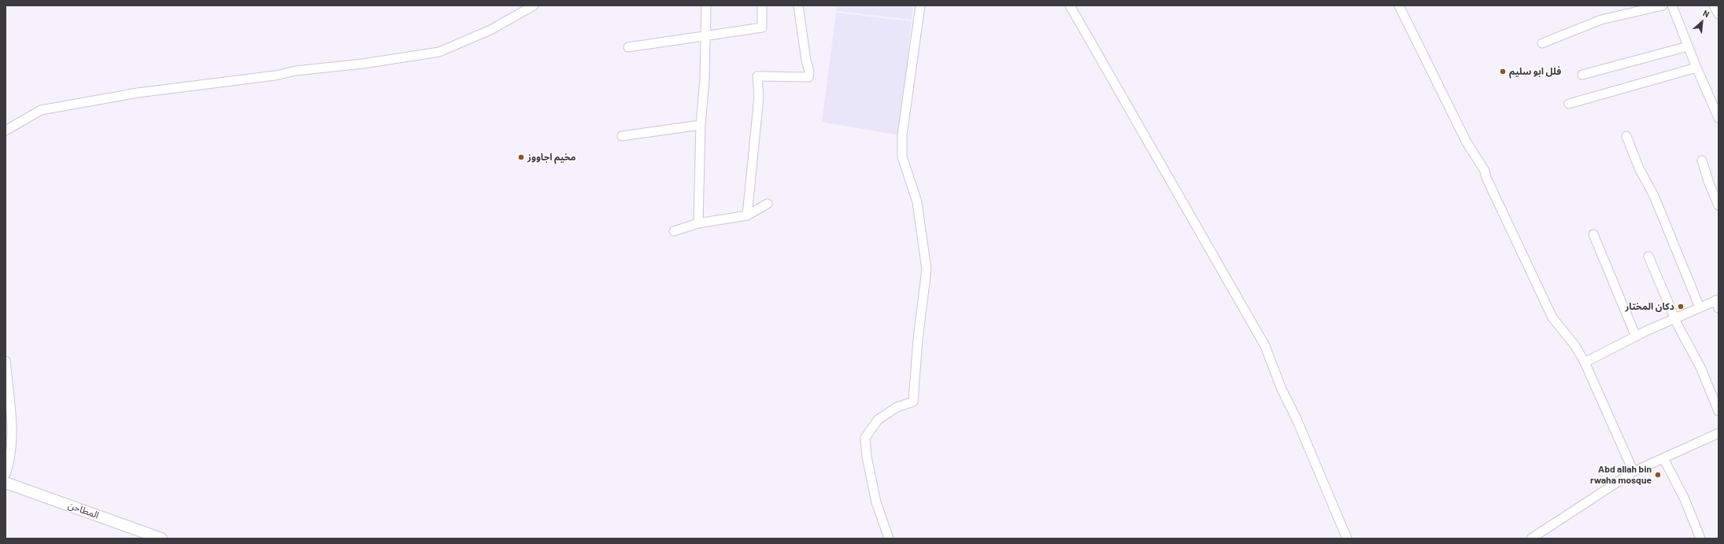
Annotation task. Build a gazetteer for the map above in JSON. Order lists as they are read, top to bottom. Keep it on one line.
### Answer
{"streets":{"main road":["المطاحن"]},"places":["فلل ابو سليم","مخيم اجاووز","دكان المختار","Abd allah bin rwaha mosque"],"north":"top right"}
